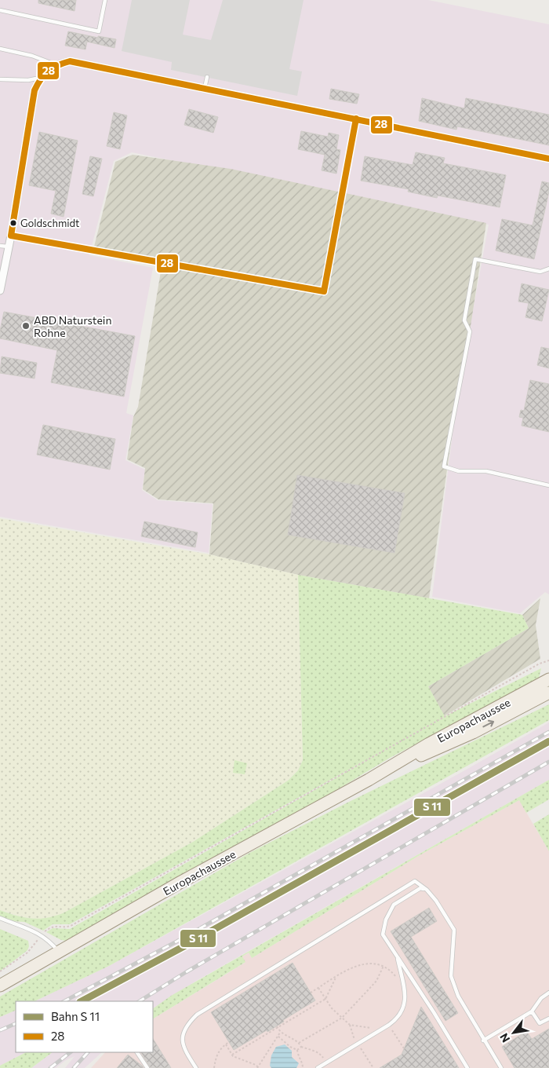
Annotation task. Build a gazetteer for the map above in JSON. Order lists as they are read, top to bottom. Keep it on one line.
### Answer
{"streets":{"main road":["Europachaussee"]},"places":["Goldschmidt","ABD Naturstein Rohne"],"lines":["transit line 28"],"legend":["Bahn S 11","28"],"north":"bottom left"}
